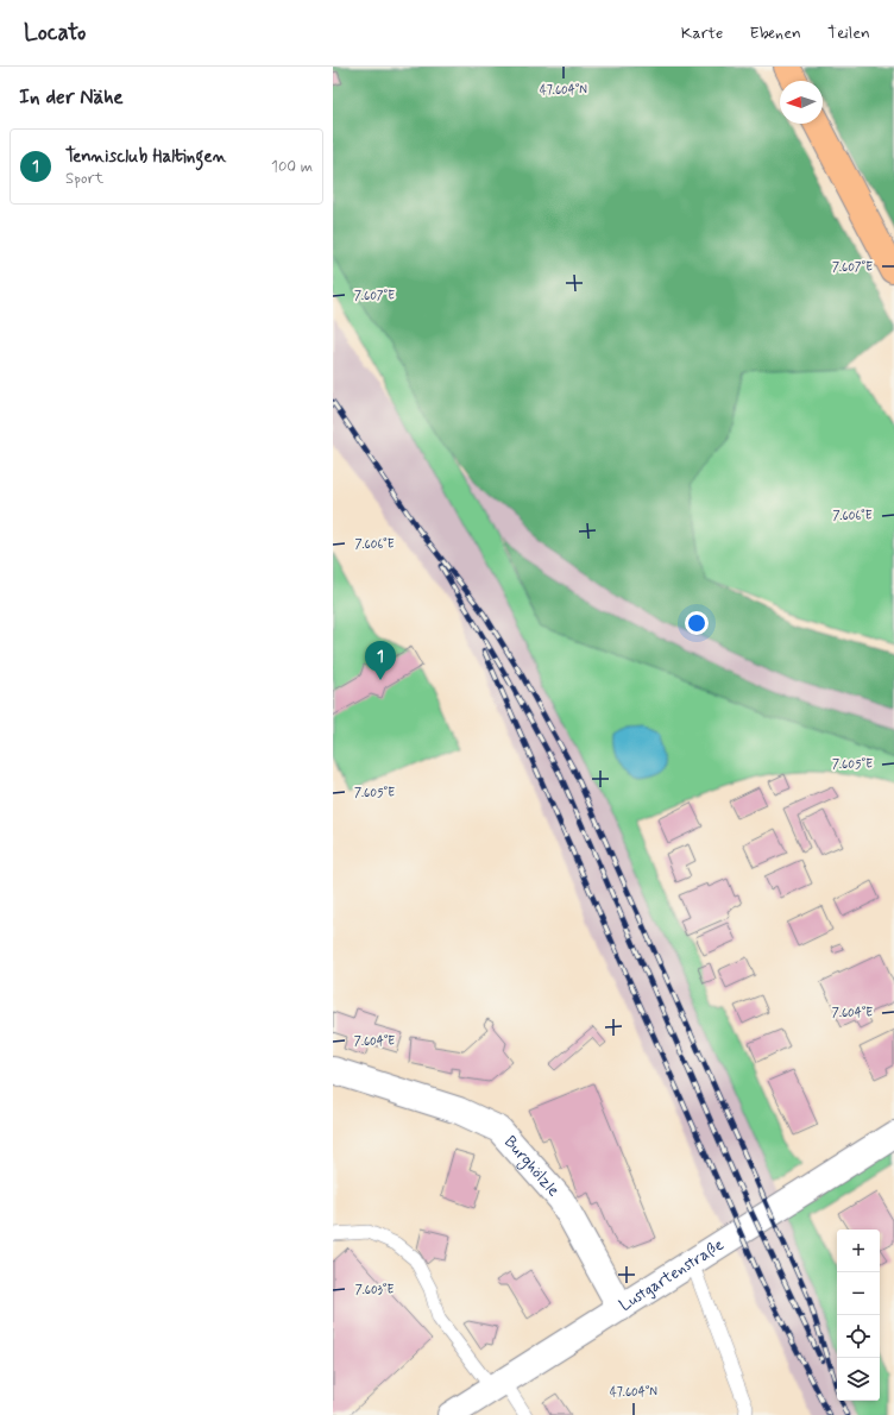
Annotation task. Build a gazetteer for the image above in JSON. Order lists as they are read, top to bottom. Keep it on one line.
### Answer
{"streets":{"street":["Burghölzle","Lustgartenstraße"]},"crossings":[["Burghölzle","Lustgartenstraße"]],"north":"left","page":{"header":"Locato","nav":["Karte","Ebenen","Teilen"],"heading":"In der Nähe","list":[{"mark":"1","name":"Tennisclub Haltingen","note":"Sport","value":"100 m"}],"pins":"1","map_buttons":["+","−"]},"coordinates":["47.604°N","7.607°E","7.606°E","7.605°E","7.604°E","7.603°E"]}
